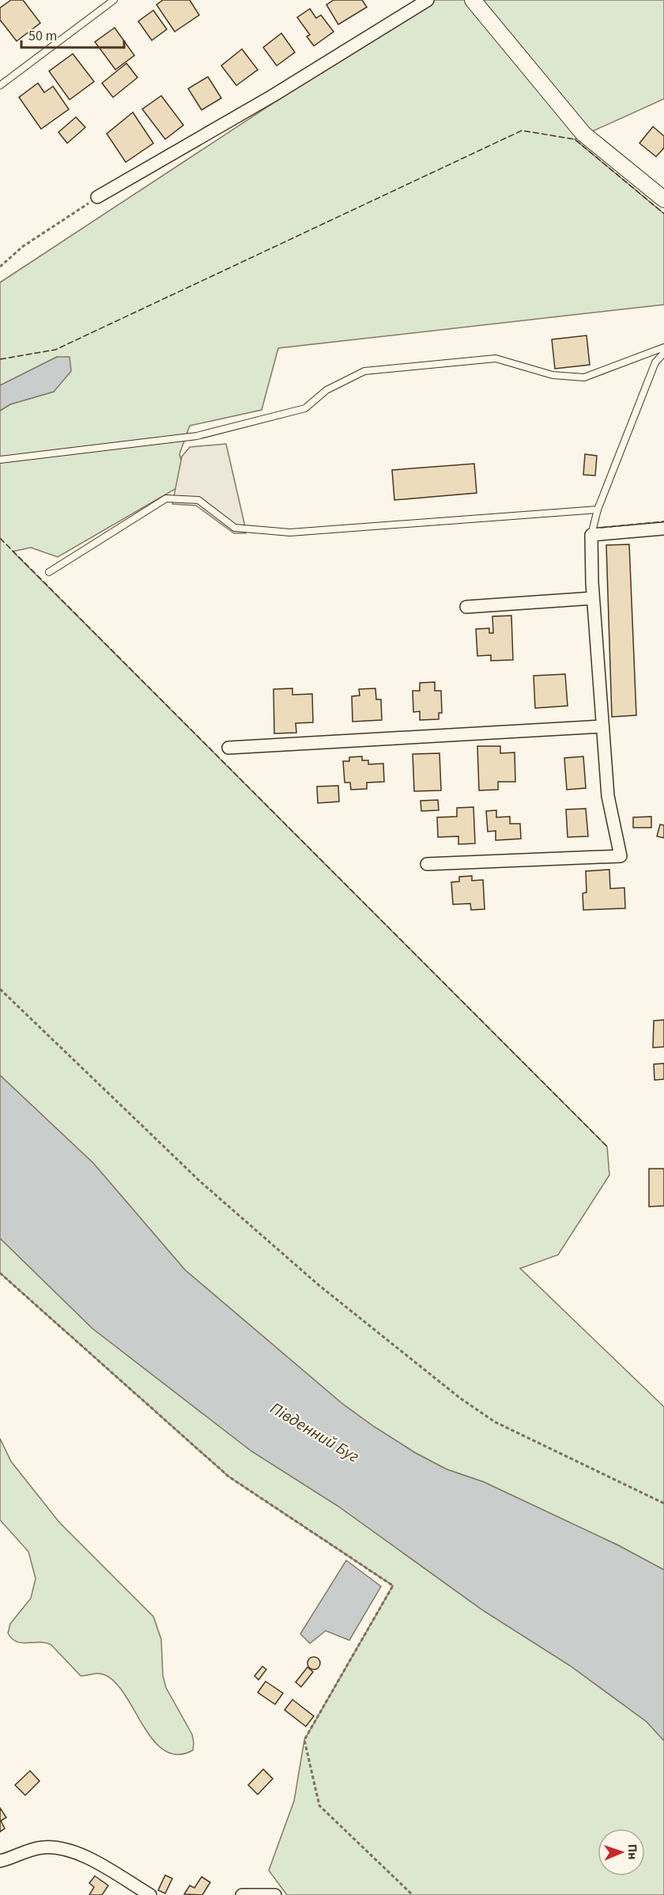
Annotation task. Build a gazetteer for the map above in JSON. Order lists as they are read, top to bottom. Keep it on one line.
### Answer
{"water":["Південний Буг"],"scale_bar":"50 m","north":"right"}
